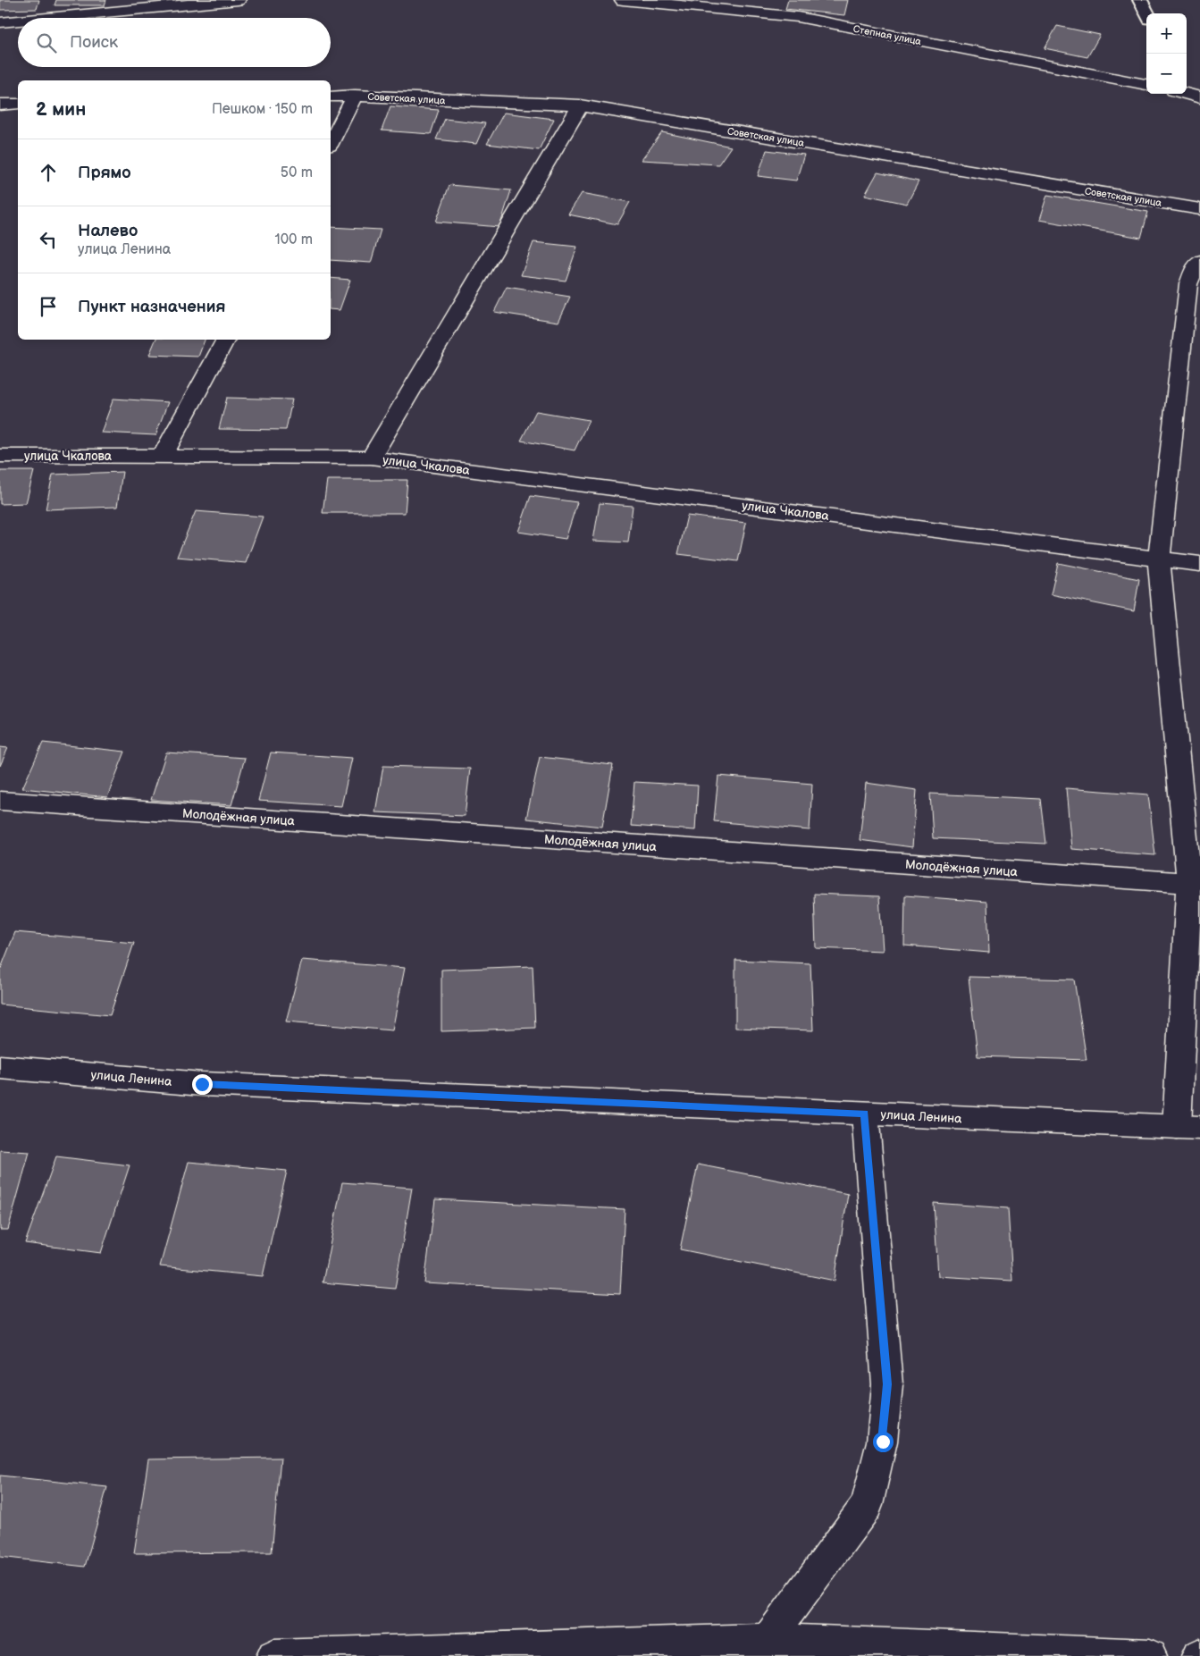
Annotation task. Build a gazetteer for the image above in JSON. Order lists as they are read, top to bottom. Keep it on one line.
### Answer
{"streets":{"street":["Степная улица","Советская улица","улица Чкалова","Молодёжная улица","улица Ленина"]},"crossings":[["Советская улица","улица Чкалова"]],"page":{"map_buttons":["+","−"],"search":"Поиск","heading":["2 мин","Пешком · 150 m"],"list":[["Прямо","50 m"],["Налево","улица Ленина","100 m"],"Пункт назначения"]}}
